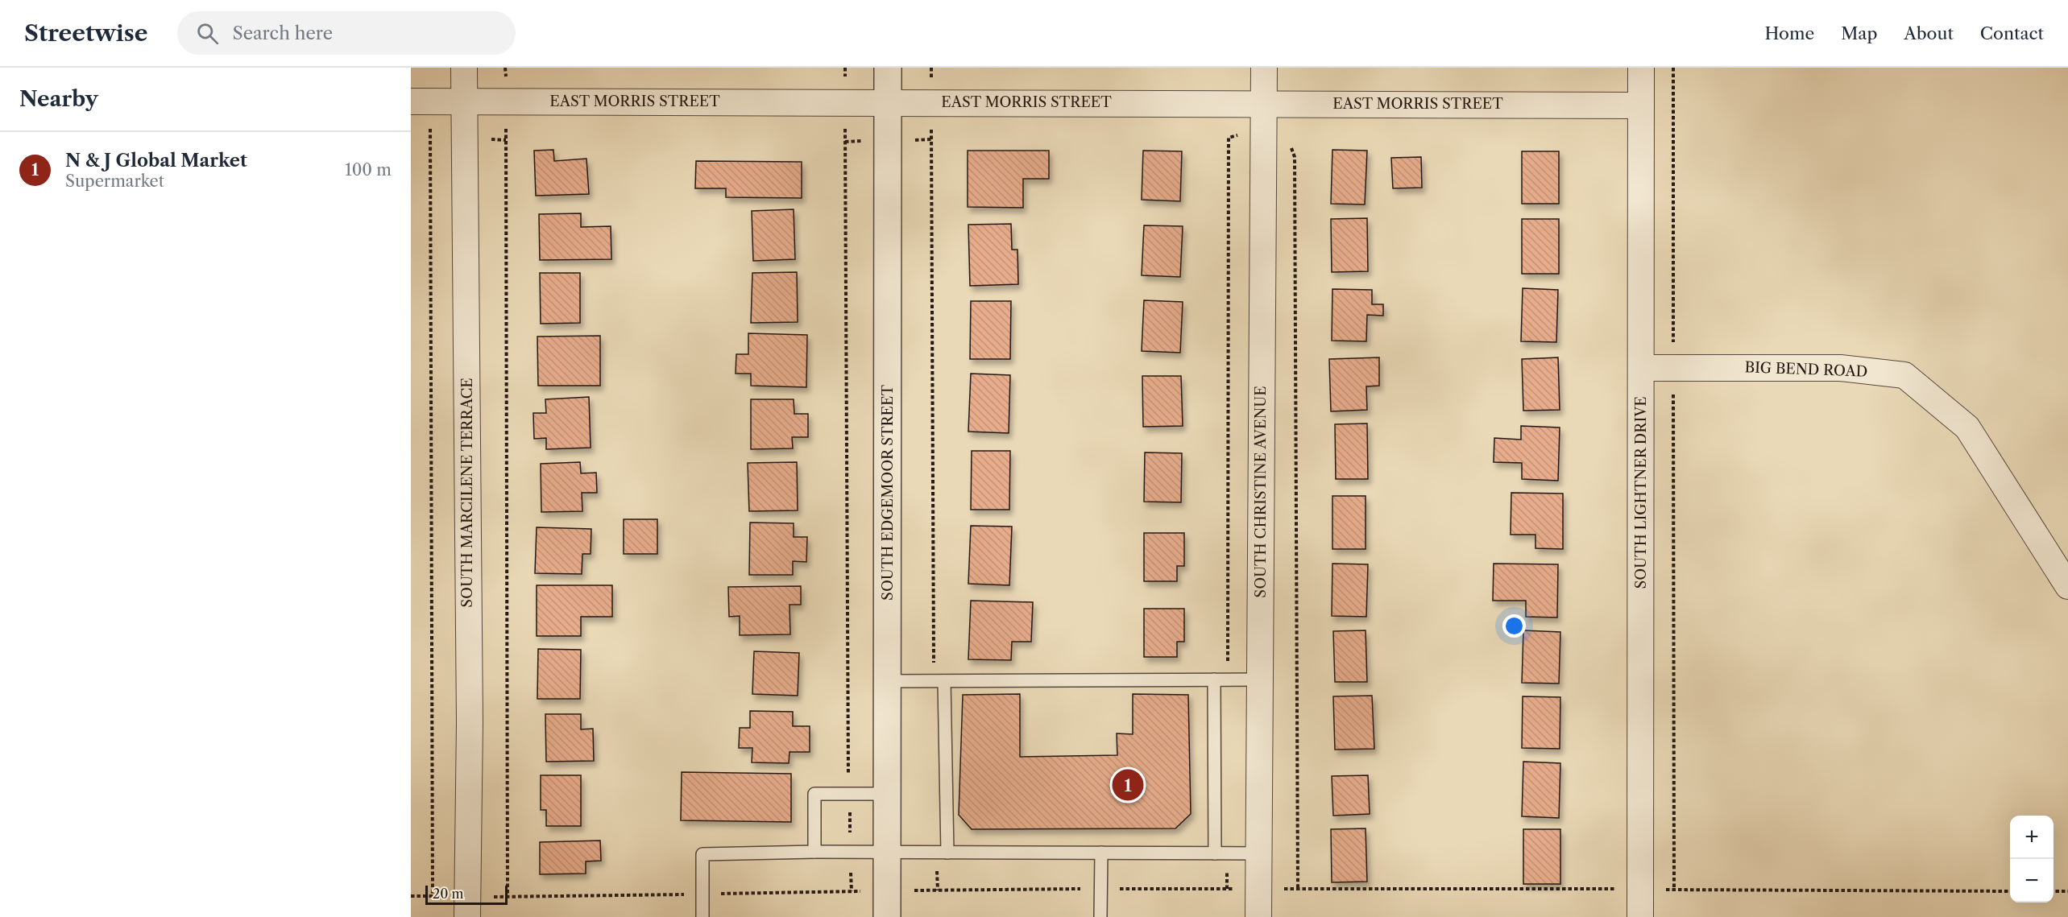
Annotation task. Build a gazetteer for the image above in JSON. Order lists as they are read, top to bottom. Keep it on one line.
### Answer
{"streets":{"street":["EAST MORRIS STREET","BIG BEND ROAD","SOUTH CHRISTINE AVENUE","SOUTH MARCILENE TERRACE","SOUTH EDGEMOOR STREET","SOUTH LIGHTNER DRIVE"]},"crossings":[["EAST MORRIS STREET","SOUTH CHRISTINE AVENUE"],["EAST MORRIS STREET","SOUTH MARCILENE TERRACE"],["EAST MORRIS STREET","SOUTH EDGEMOOR STREET"],["EAST MORRIS STREET","SOUTH LIGHTNER DRIVE"],["BIG BEND ROAD","SOUTH LIGHTNER DRIVE"]],"scale_bar":"20 m","page":{"header":"Streetwise","search":"Search here","nav":["Home","Map","About","Contact"],"heading":"Nearby","list":[{"mark":"1","name":"N & J Global Market","note":"Supermarket","value":"100 m"}],"pins":"1","map_buttons":["+","−"],"scale":"20 m"}}
